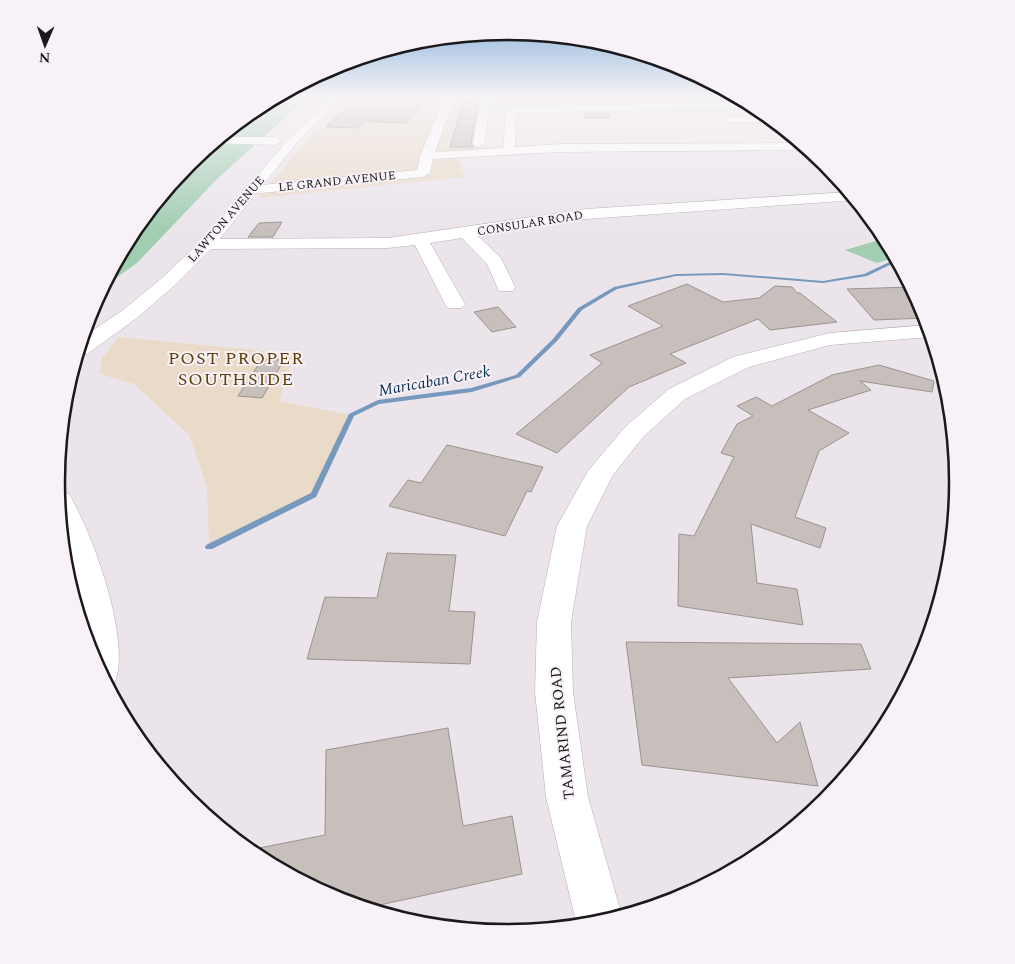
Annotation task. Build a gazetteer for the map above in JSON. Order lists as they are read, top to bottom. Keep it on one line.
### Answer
{"streets":{"street":["LE GRAND AVENUE","LAWTON AVENUE","CONSULAR ROAD","TAMARIND ROAD"]},"crossings":[["LE GRAND AVENUE","LAWTON AVENUE"],["LAWTON AVENUE","CONSULAR ROAD"]],"districts":["POST PROPER SOUTHSIDE"],"water":["Maricaban Creek"],"north":"bottom"}
